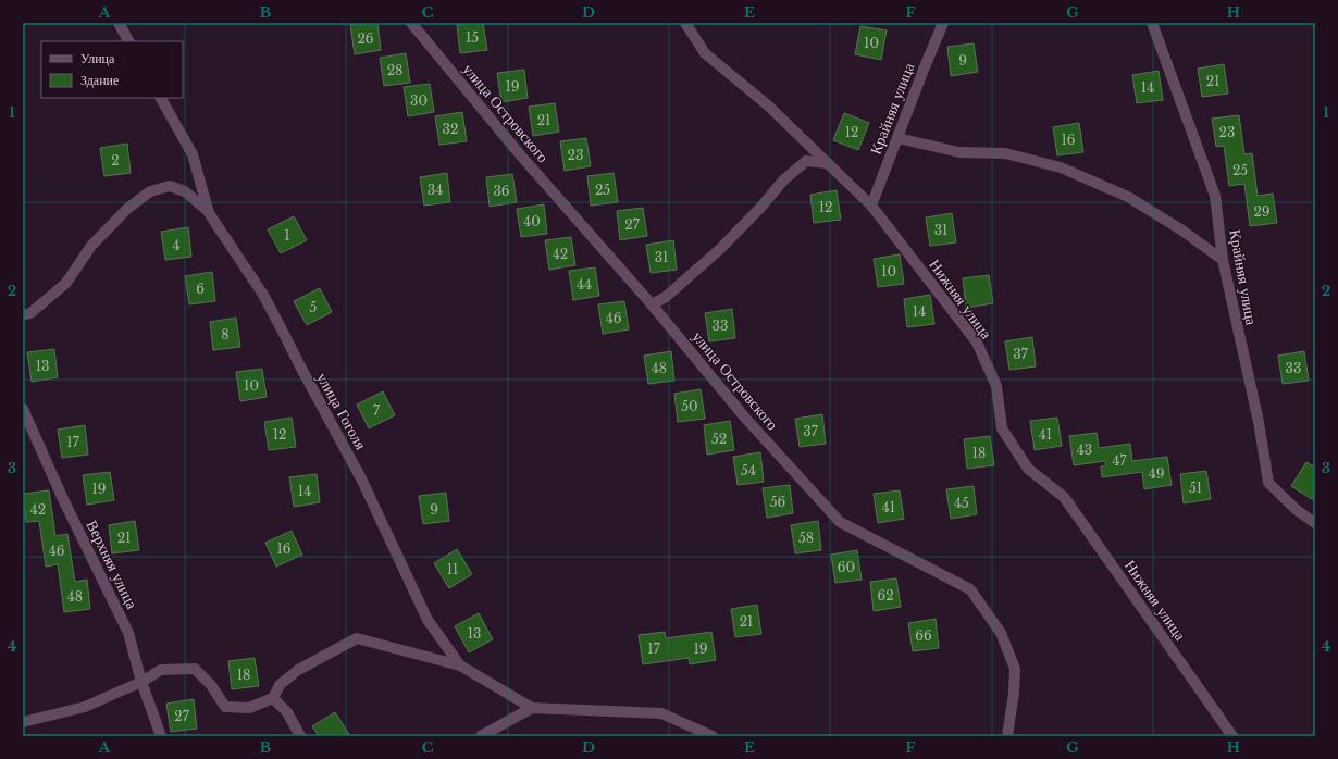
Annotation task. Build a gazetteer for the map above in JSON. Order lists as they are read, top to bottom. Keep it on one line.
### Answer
{"streets":{"street":["Крайняя улица","улица Островского","Нижняя улица","улица Гоголя","Верхняя улица"]},"crossings":[["Крайняя улица","Нижняя улица"]],"house_numbers":["15","26","10","9","28","21","19","14","30","21","32","12","23","16","23","2","25","34","25","36","12","29","40","27","31","1","4","42","31","10","44","6","5","14","46","33","8","37","13","48","33","10","50","7","37","12","41","52","17","43","18","47","54","49","51","19","14","56","45","41","42","9","21","58","16","46","60","11","62","48","21","13","66","17","19","18","27"],"legend":["Улица","Здание"],"grid":{"columns":["A","B","C","D","E","F","G","H"],"rows":["1","2","3","4"]}}
